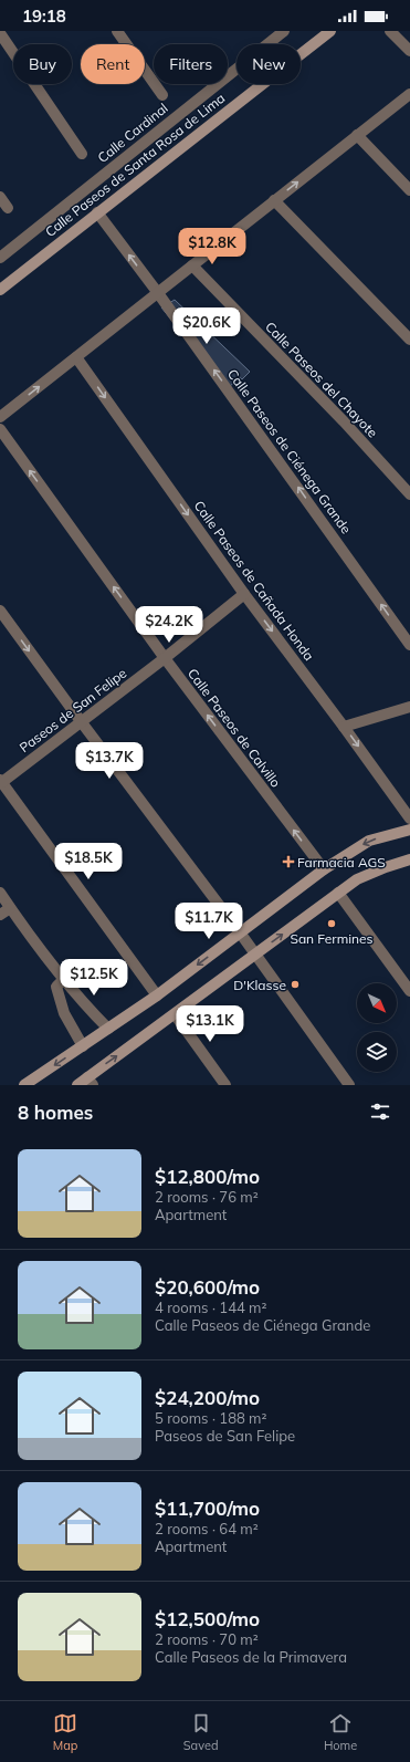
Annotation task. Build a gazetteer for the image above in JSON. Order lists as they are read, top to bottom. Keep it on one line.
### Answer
{"streets":{"street":["Calle Cardinal","Calle Paseos de Santa Rosa de Lima","Calle Paseos del Chayote","Calle Paseos de Ciénega Grande","Calle Paseos de Cañada Honda","Paseos de San Felipe","Calle Paseos de Calvillo"]},"crossings":[["Calle Paseos de Santa Rosa de Lima","Calle Paseos de Ciénega Grande"],["Calle Paseos de Cañada Honda","Paseos de San Felipe"],["Paseos de San Felipe","Calle Paseos de Calvillo"]],"one_way":["Calle Paseos de Ciénega Grande","Calle Paseos de Cañada Honda","Calle Paseos de Calvillo"],"places":{"health":["Farmacia AGS"],"other":["San Fermines","D'Klasse"]},"north":"bottom right","page":{"status":"19:18","chip":["Buy","Rent","Filters","New"],"price":["$12.8K","$20.6K","$24.2K","$13.7K","$18.5K","$11.7K","$12.5K","$13.1K"],"heading":"8 homes","list":[{"name":"$12,800/mo","note":"2 rooms · 76 m² · Apartment"},{"name":"$20,600/mo","note":"4 rooms · 144 m² · Calle Paseos de Ciénega Grande"},{"name":"$24,200/mo","note":"5 rooms · 188 m² · Paseos de San Felipe"},{"name":"$11,700/mo","note":"2 rooms · 64 m² · Apartment"},{"name":"$12,500/mo","note":"2 rooms · 70 m² · Calle Paseos de la Primavera"}],"tabs":["Map","Saved","Home"]}}
